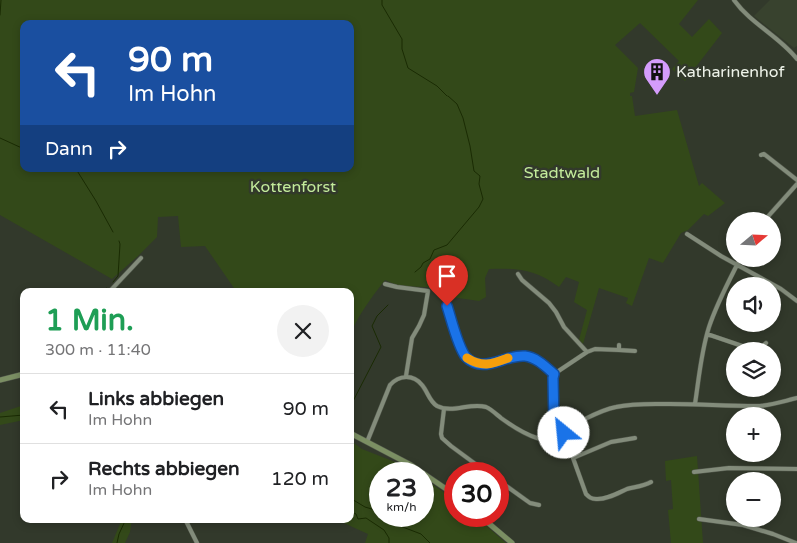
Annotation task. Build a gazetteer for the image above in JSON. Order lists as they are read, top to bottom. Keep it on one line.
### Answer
{"parks":["Stadtwald","Kottenforst"],"places":{"building":["Katharinenhof"]},"north":"right","page":{"turn":["90 m","Im Hohn"],"then":"Dann","map_buttons":["+","−"],"heading":["1 Min.","300 m · 11:40"],"list":[{"name":"Links abbiegen","note":"Im Hohn","value":"90 m"},{"name":"Rechts abbiegen","note":"Im Hohn","value":"120 m"}],"speed":"23 km/h","limit":"30"}}
